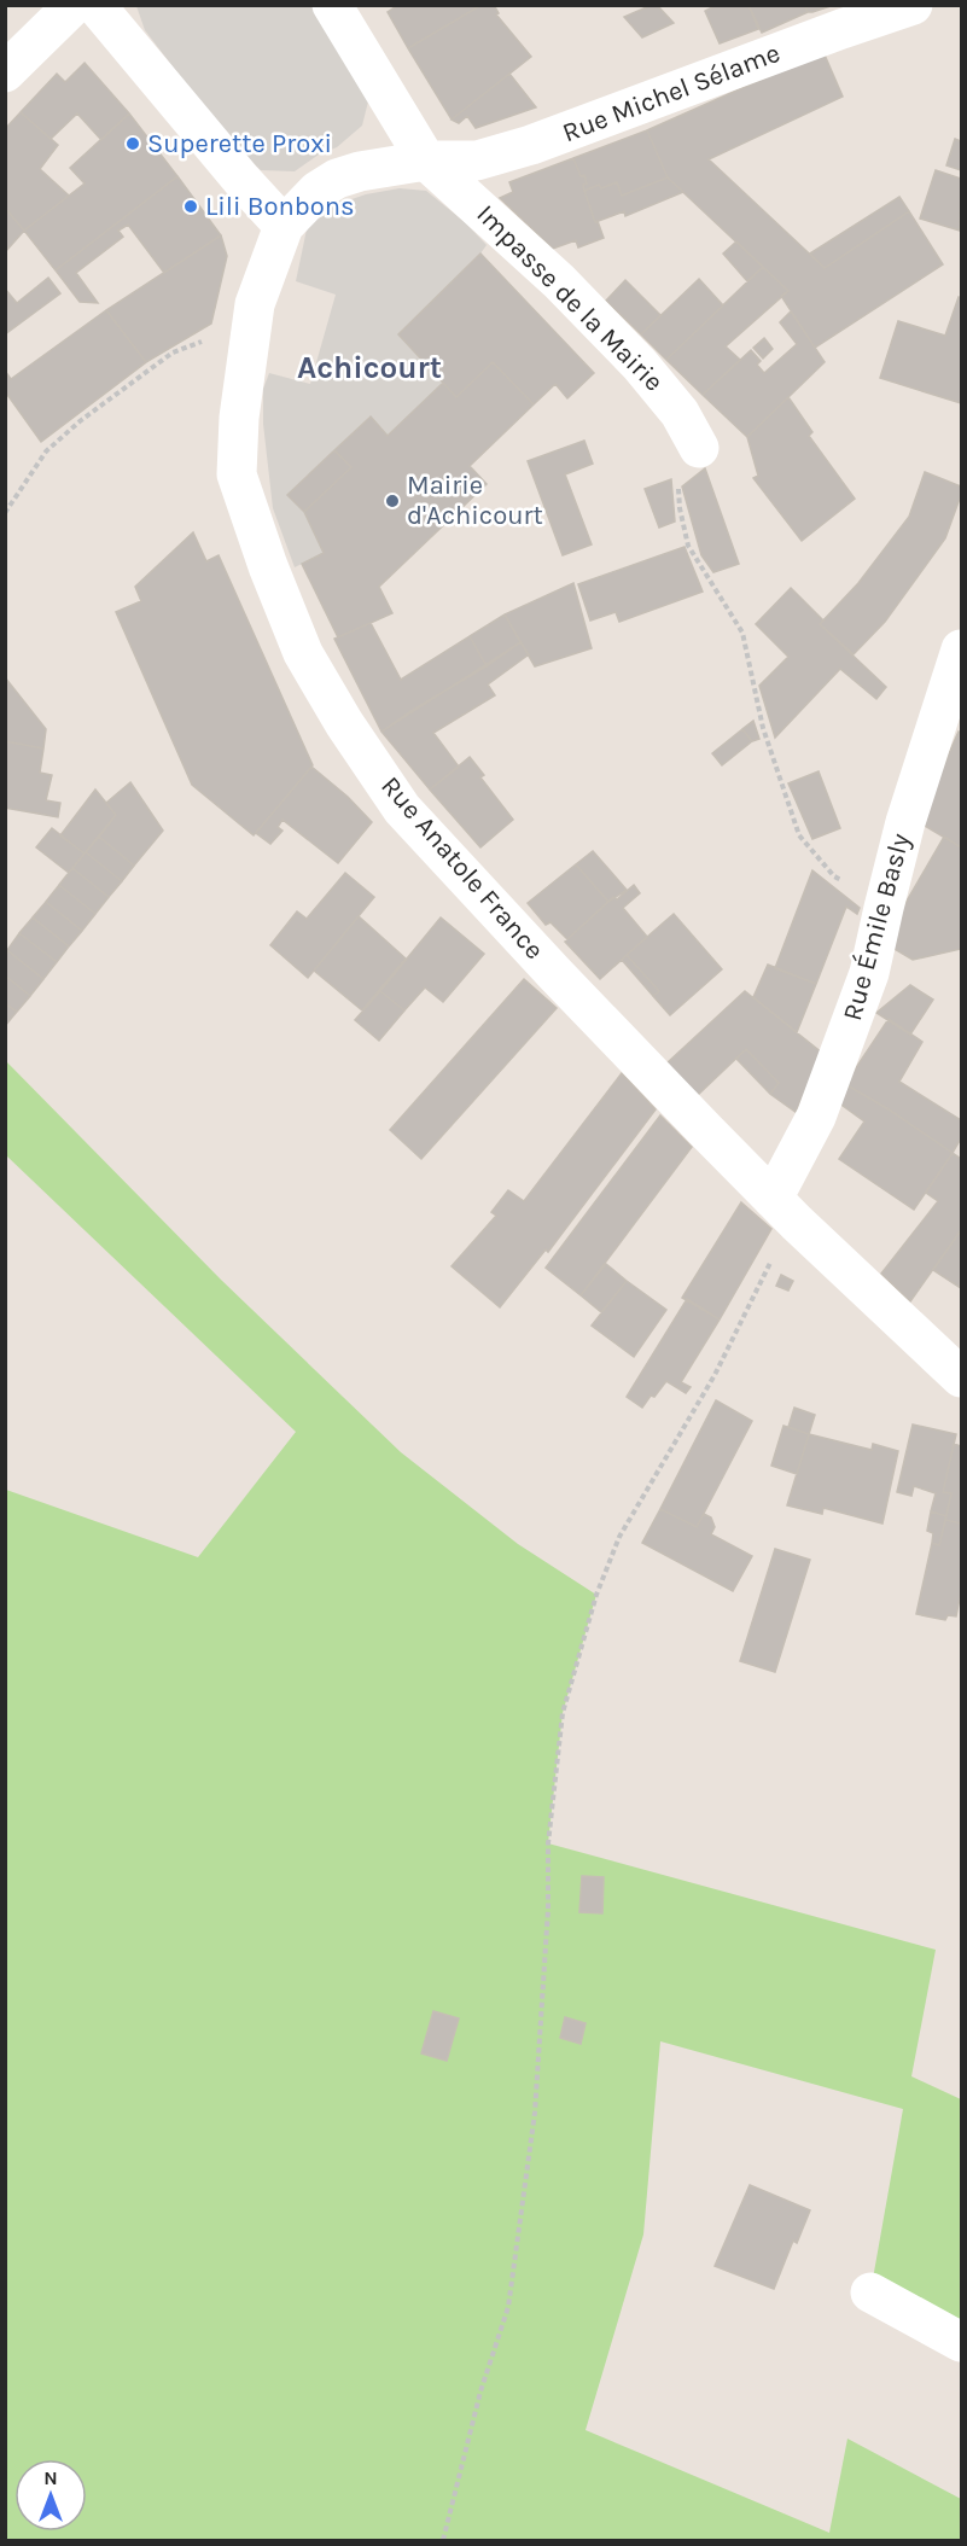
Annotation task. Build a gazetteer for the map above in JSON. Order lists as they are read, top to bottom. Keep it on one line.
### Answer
{"streets":{"street":["Rue Michel Sélame","Impasse de la Mairie","Rue Anatole France","Rue Émile Basly"]},"crossings":[["Rue Michel Sélame","Impasse de la Mairie"],["Rue Michel Sélame","Rue Anatole France"],["Rue Anatole France","Rue Émile Basly"]],"districts":["Achicourt"],"places":["Superette Proxi","Lili Bonbons","Mairie d'Achicourt"],"north":"top"}
